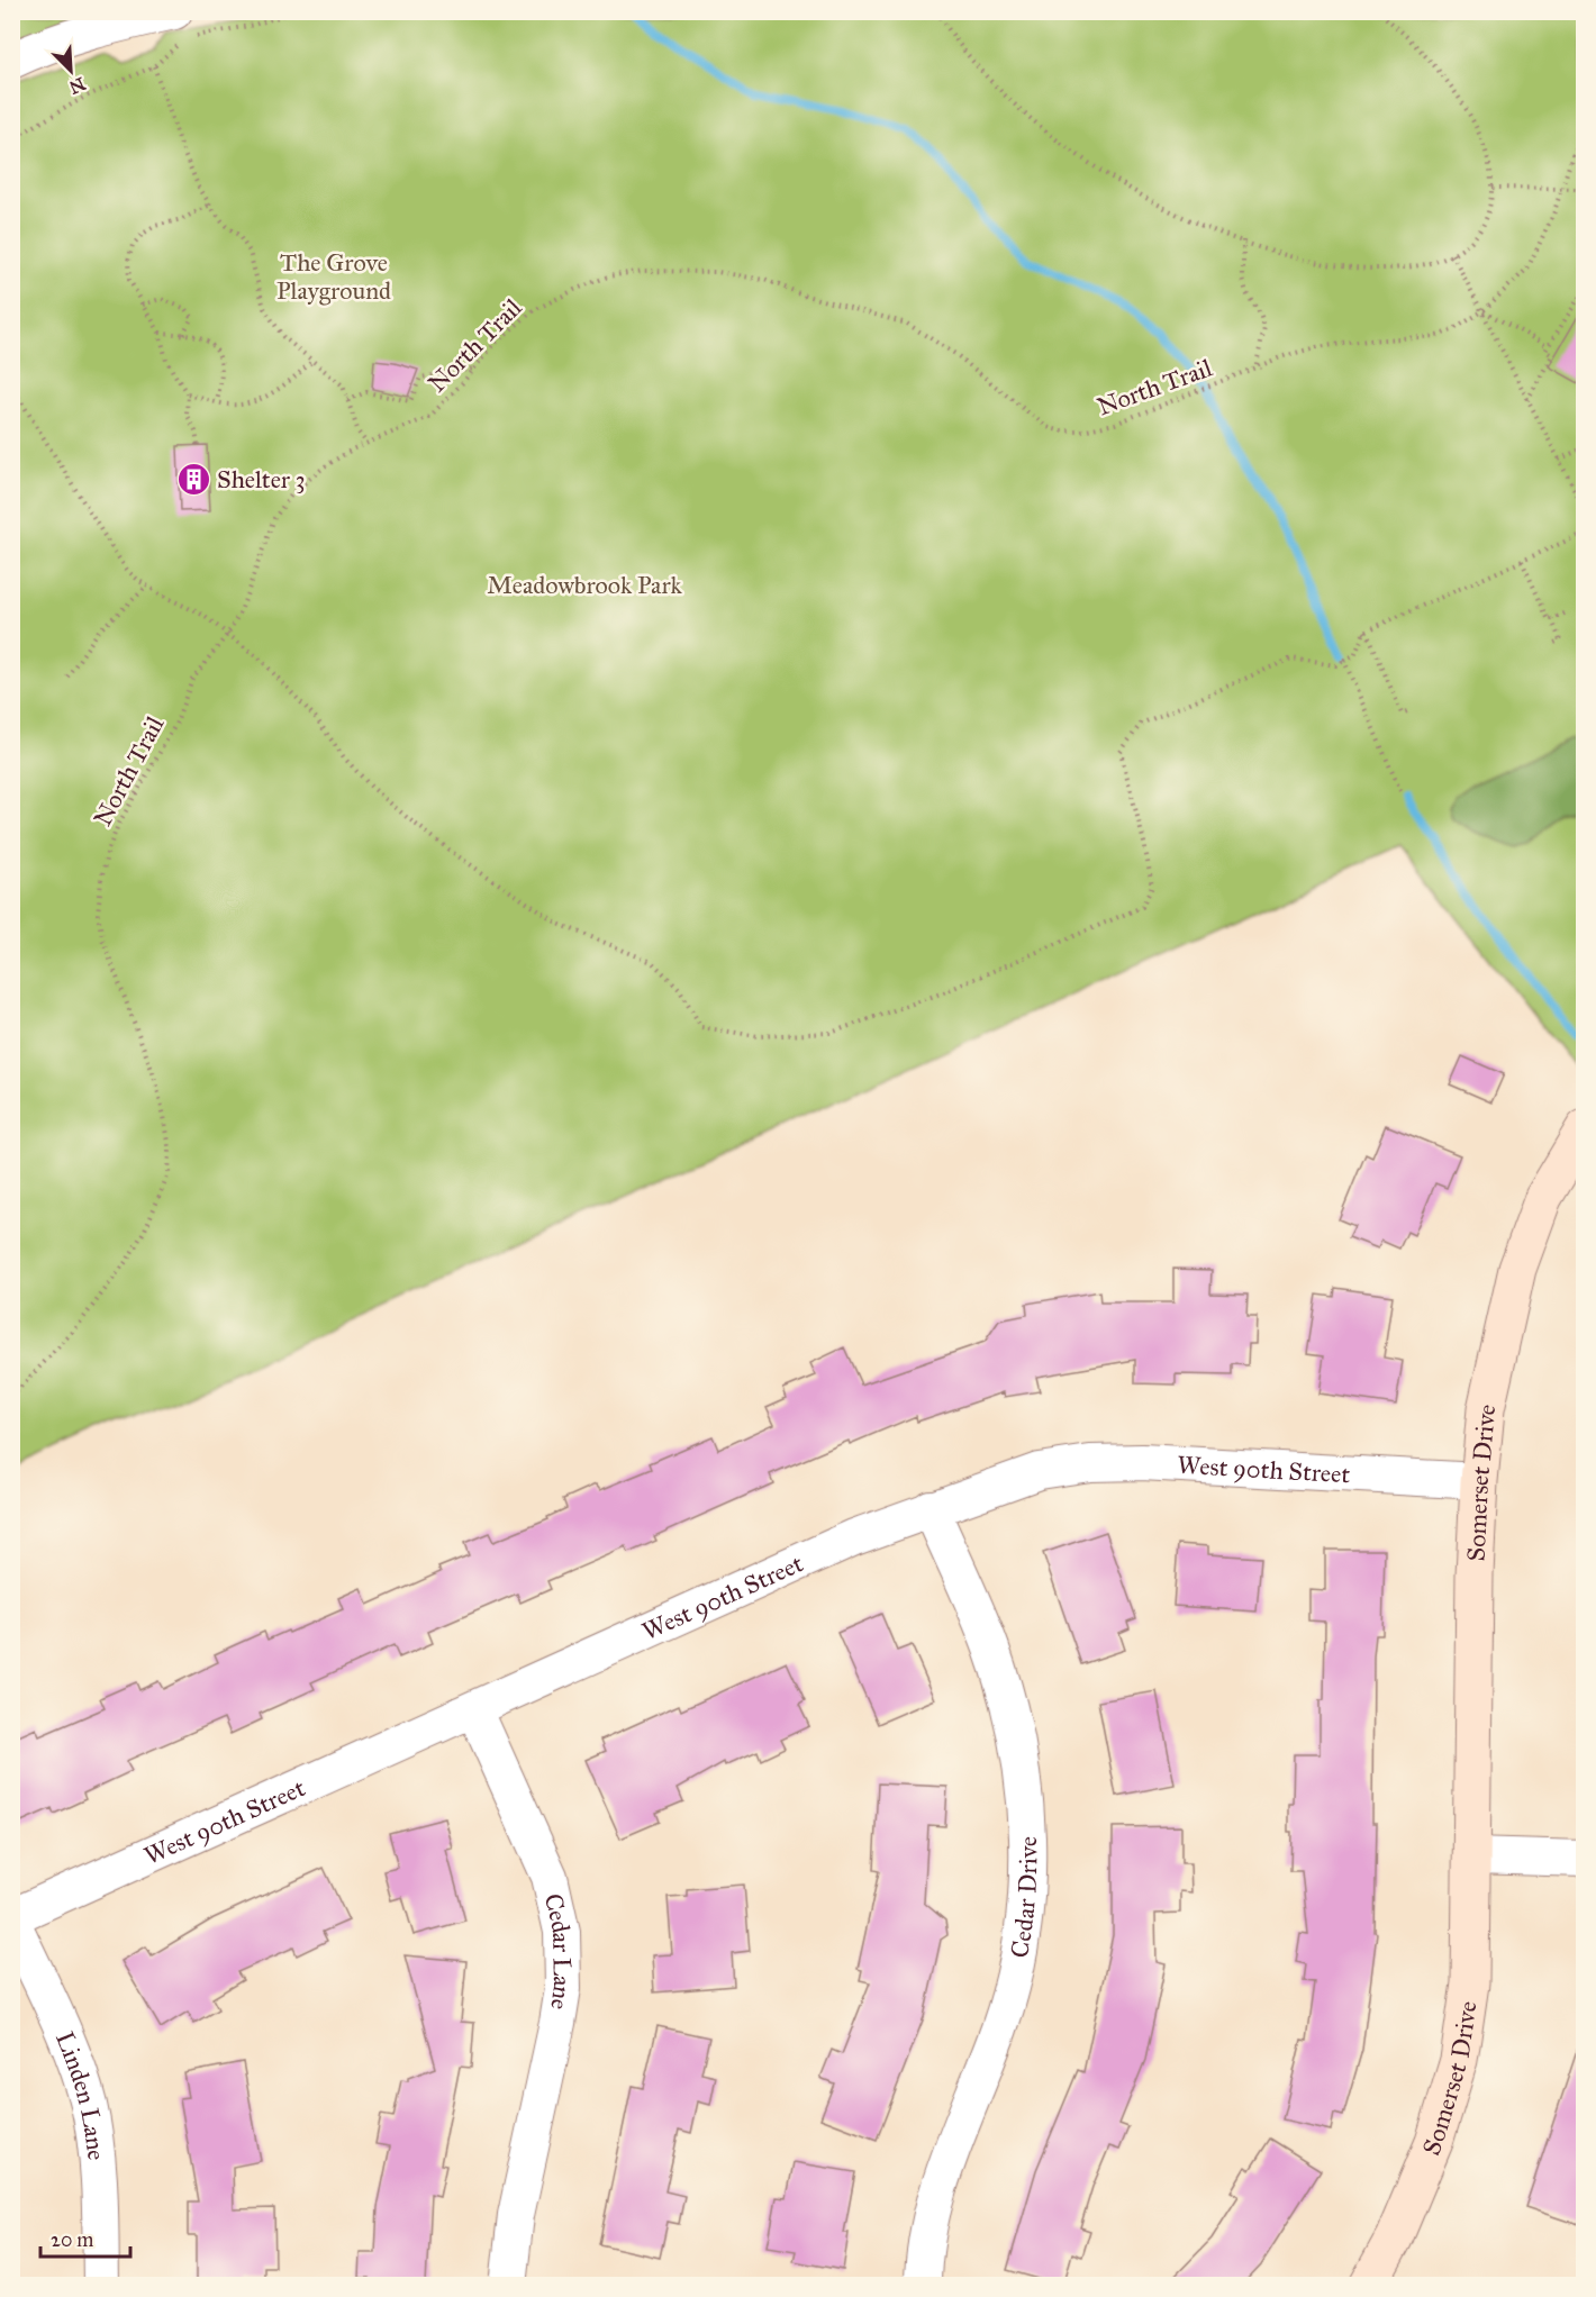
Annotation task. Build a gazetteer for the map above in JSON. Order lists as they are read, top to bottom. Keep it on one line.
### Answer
{"streets":{"street":["West 90th Street","Somerset Drive","Cedar Drive","Cedar Lane","Linden Lane"],"path":["North Trail"]},"crossings":[["West 90th Street","Somerset Drive"],["West 90th Street","Cedar Drive"],["West 90th Street","Cedar Lane"],["West 90th Street","Linden Lane"]],"parks":["The Grove Playground","Meadowbrook Park"],"places":{"building":["Shelter 3"]},"scale_bar":"20 m","north":"bottom right"}
